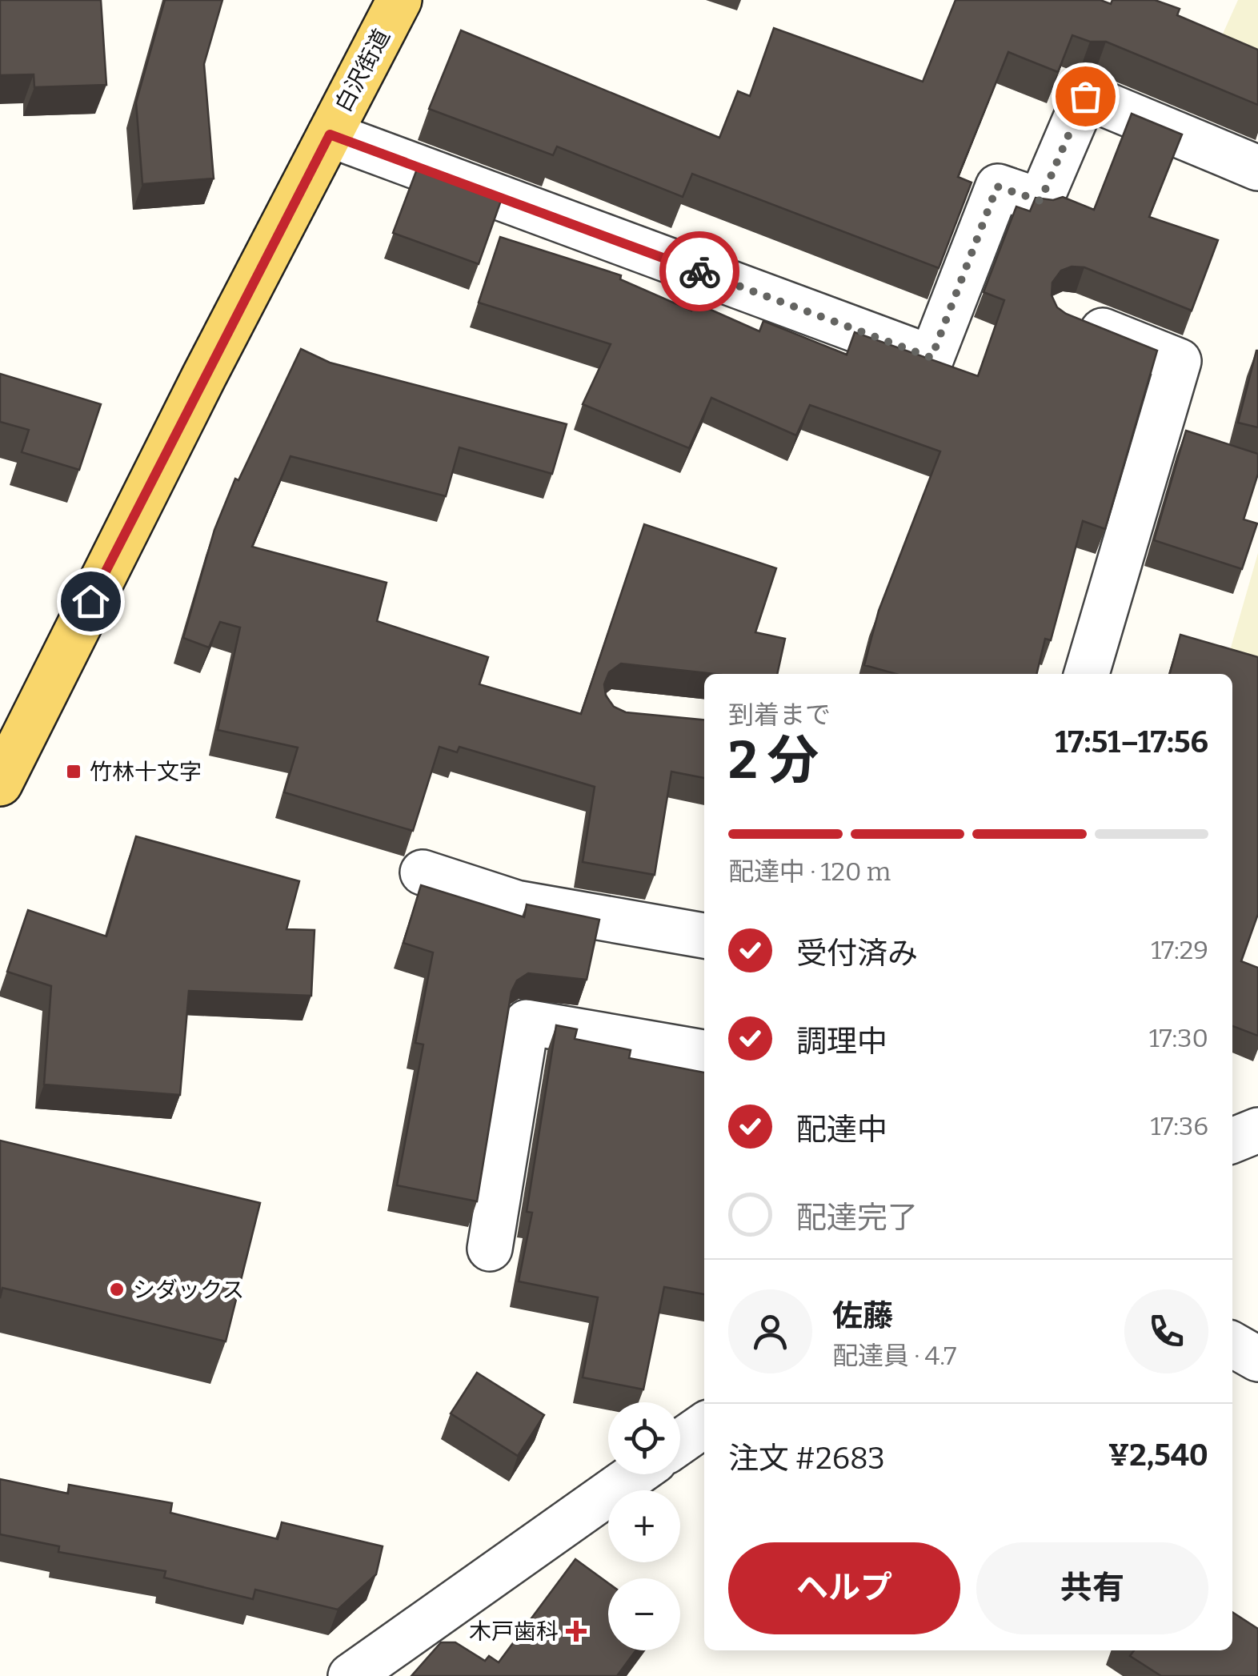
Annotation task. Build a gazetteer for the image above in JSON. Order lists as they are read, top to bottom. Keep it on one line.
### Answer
{"streets":{"main road":["白沢街道"]},"places":{"transit":["竹林十文字"],"other":["シダックス"],"health":["木戸歯科"]},"page":{"heading":["2 分","到着まで","17:51–17:56"],"panel":["佐藤","配達員 · 4.7","注文 #2683","¥2,540"],"bar":"配達中 · 120 m","list":[["受付済み","17:29"],["調理中","17:30"],["配達中","17:36"],"配達完了"],"map_buttons":["+","−"],"buttons":["ヘルプ","共有"]}}
